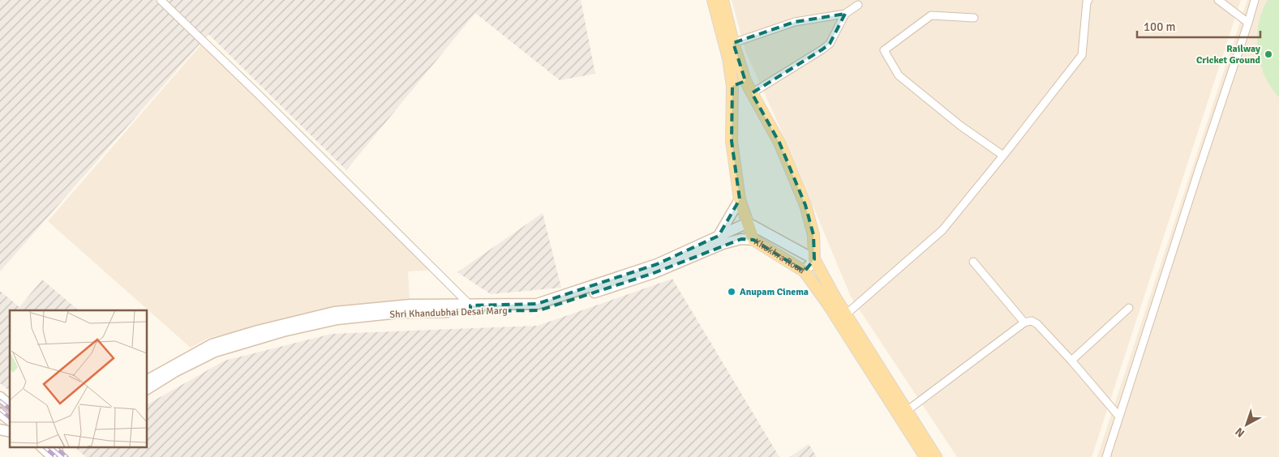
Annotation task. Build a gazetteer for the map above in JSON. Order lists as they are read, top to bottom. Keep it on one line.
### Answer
{"streets":{"main road":["Khokhra Road","Shri Khandubhai Desai Marg"]},"crossings":[["Khokhra Road","Shri Khandubhai Desai Marg"]],"places":["Railway Cricket Ground","Anupam Cinema"],"scale_bar":"100 m","north":"bottom left"}
